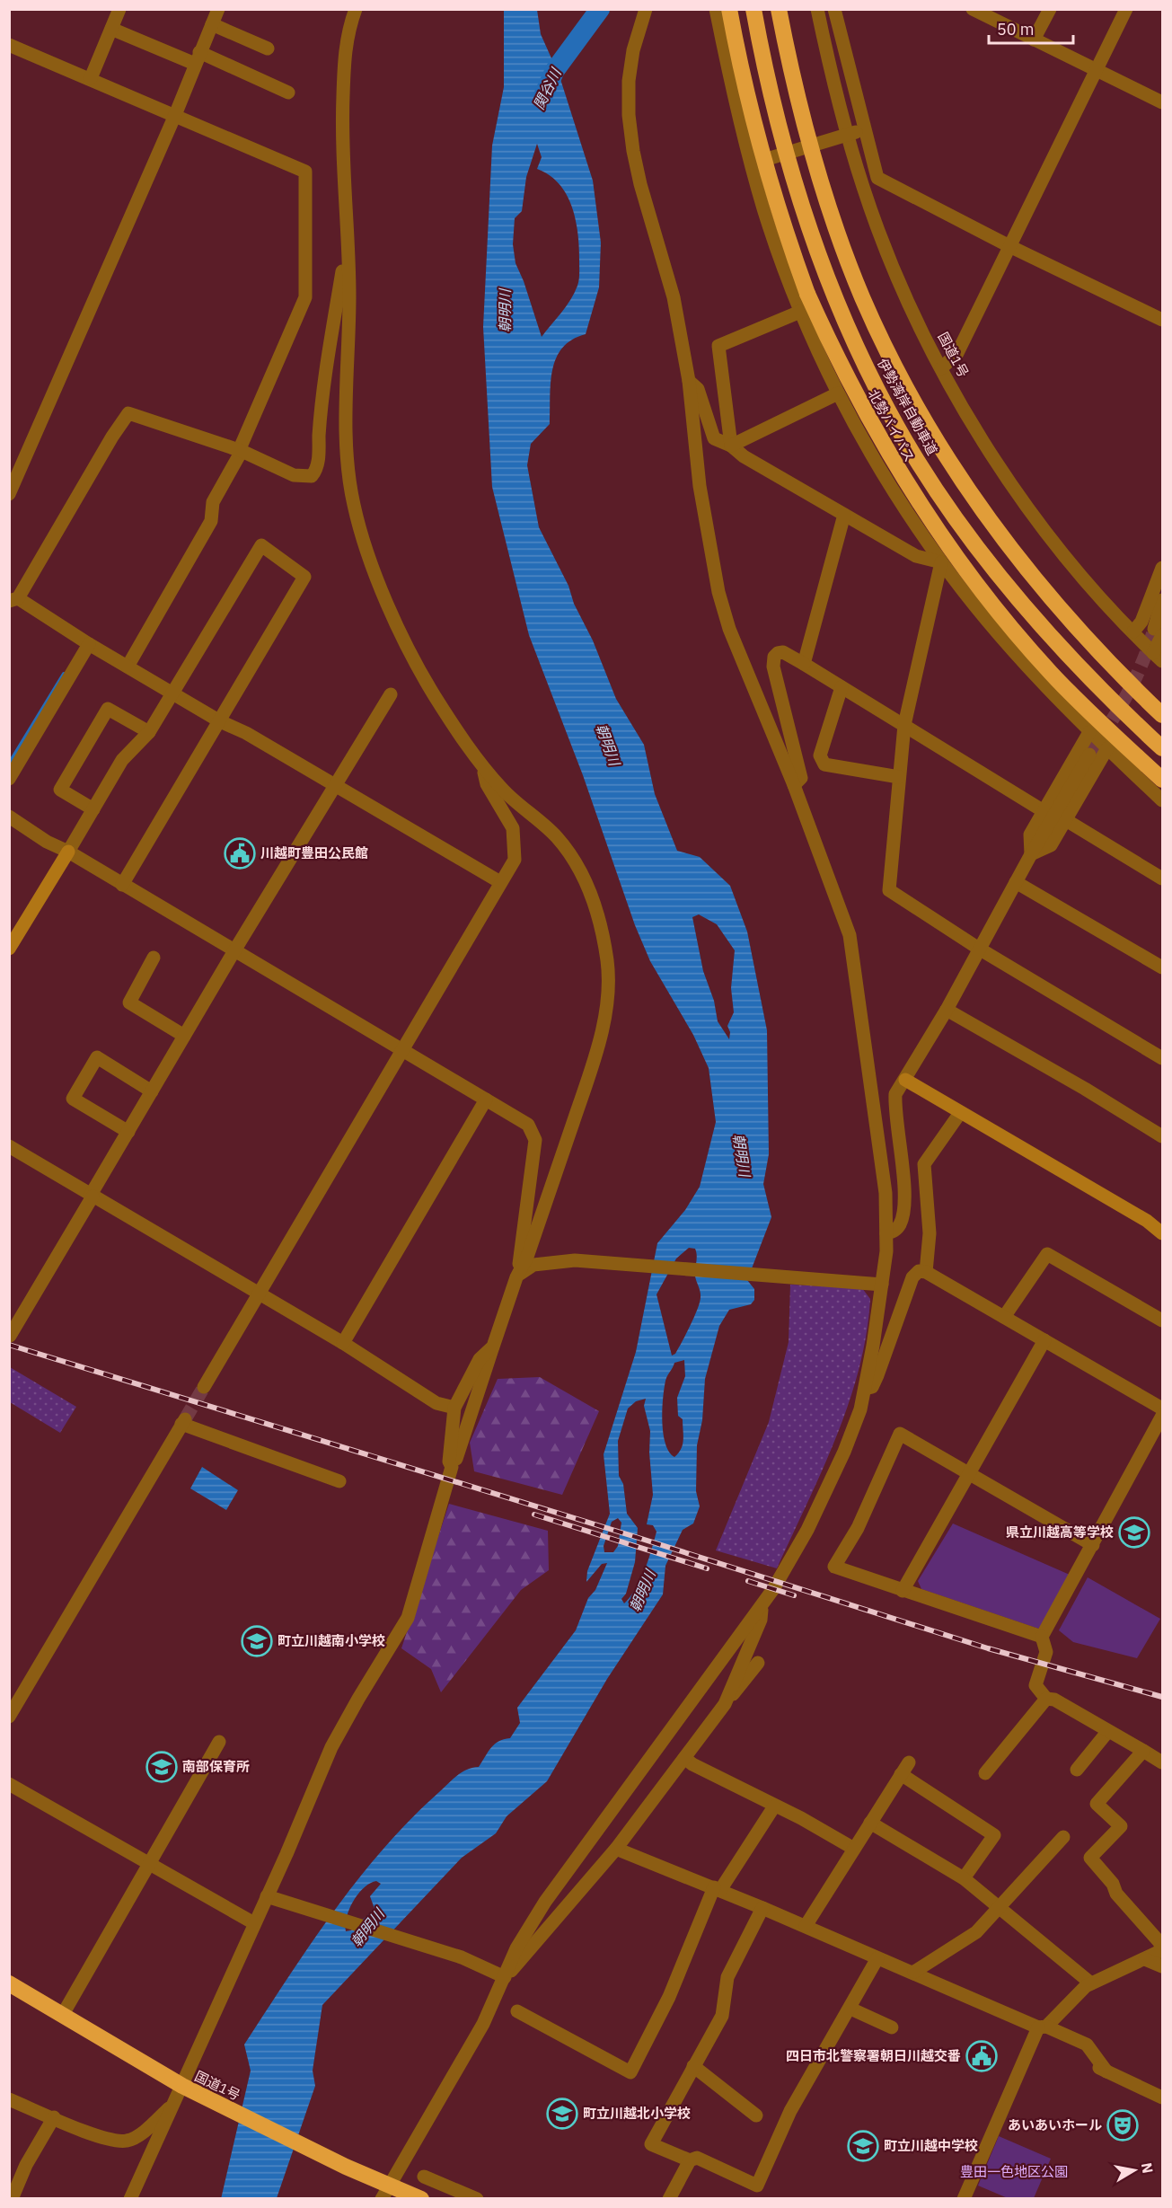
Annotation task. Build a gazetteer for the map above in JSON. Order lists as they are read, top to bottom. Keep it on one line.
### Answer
{"streets":{"highway":["国道1号","伊勢湾岸自動車道","北勢バイパス"]},"water":["関谷川","朝明川"],"parks":["豊田一色地区公園"],"places":{"public building":["川越町豊田公民館","四日市北警察署朝日川越交番"],"school or university":["県立川越高等学校","町立川越南小学校","南部保育所","町立川越北小学校","町立川越中学校"],"theatre":["あいあいホール"]},"scale_bar":"50 m","north":"right"}
